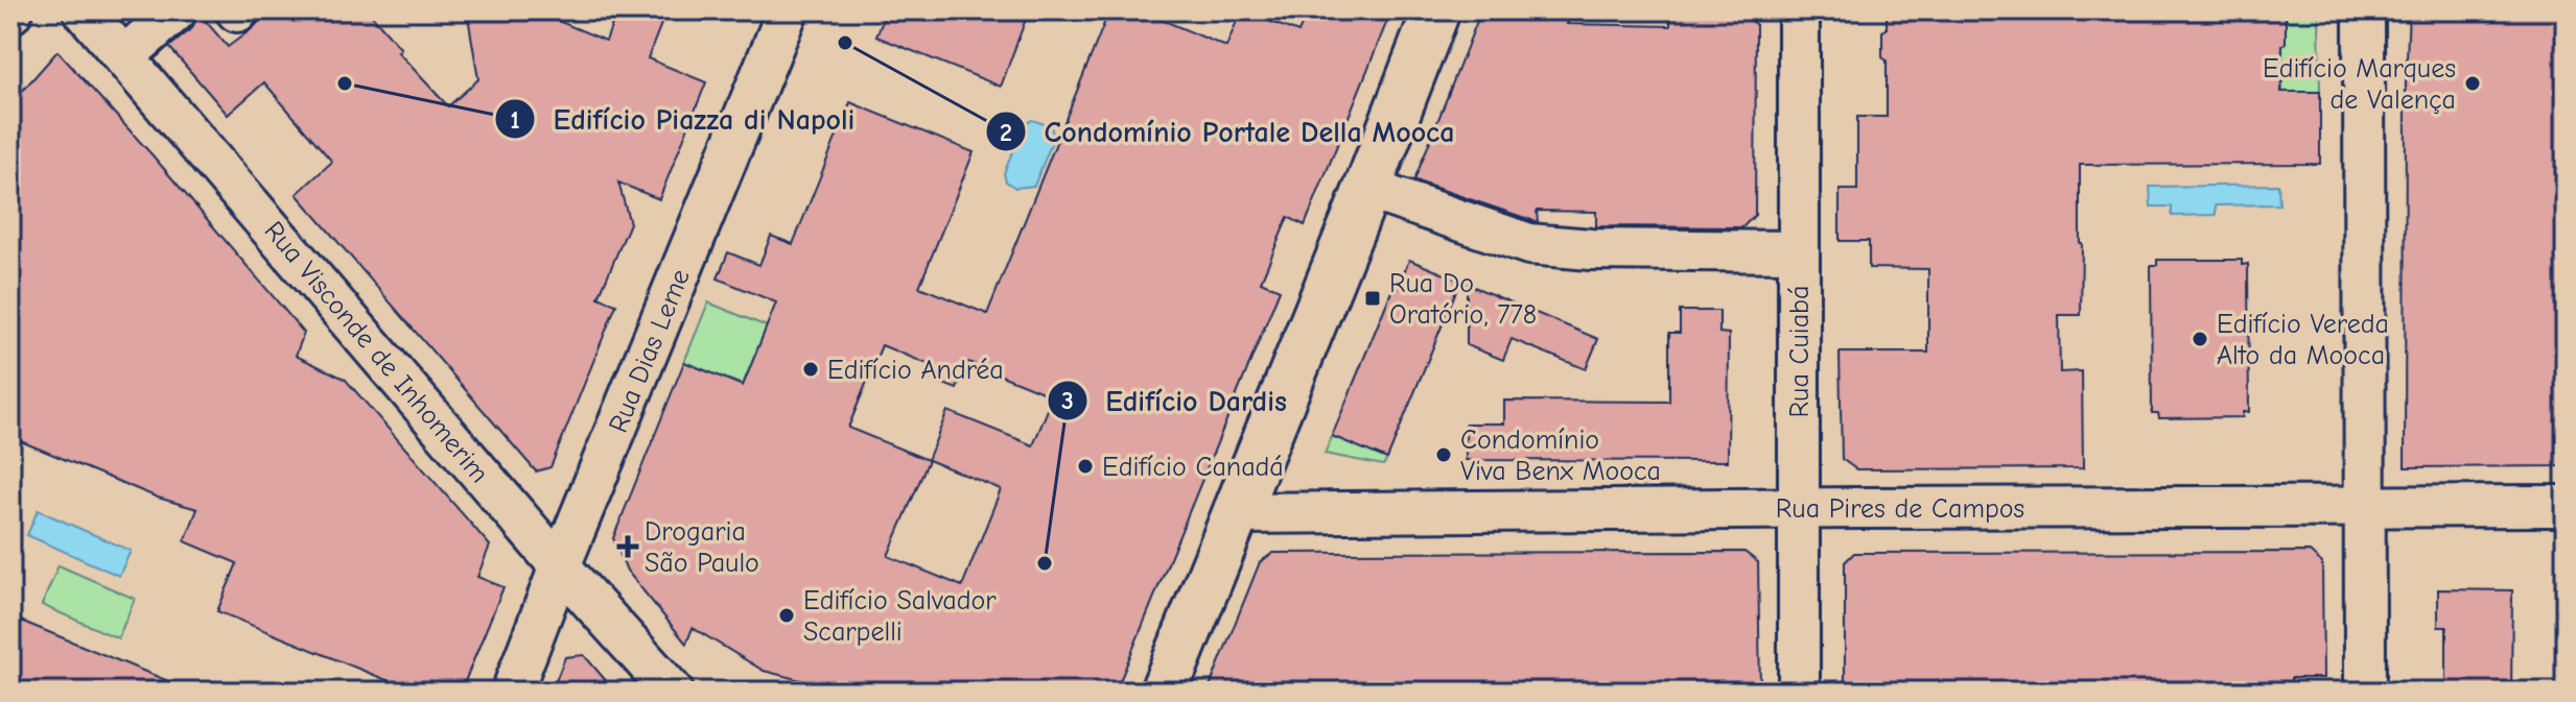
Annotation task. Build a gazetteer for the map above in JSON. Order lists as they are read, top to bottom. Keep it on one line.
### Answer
{"streets":{"street":["Rua Dias Leme","Rua Visconde de Inhomerim","Rua Cuiabá","Rua Pires de Campos"]},"crossings":[["Rua Dias Leme","Rua Visconde de Inhomerim"],["Rua Cuiabá","Rua Pires de Campos"]],"places":{"other":["Condomínio Portale Della Mooca","Edifício Piazza di Napoli","Edifício Marques de Valença","Edifício Vereda Alto da Mooca","Edifício Andréa","Condomínio Viva Benx Mooca","Edifício Canadá","Edifício Dardis","Edifício Salvador Scarpelli"],"transit":["Rua Do Oratório, 778"],"health":["Drogaria São Paulo"]}}
